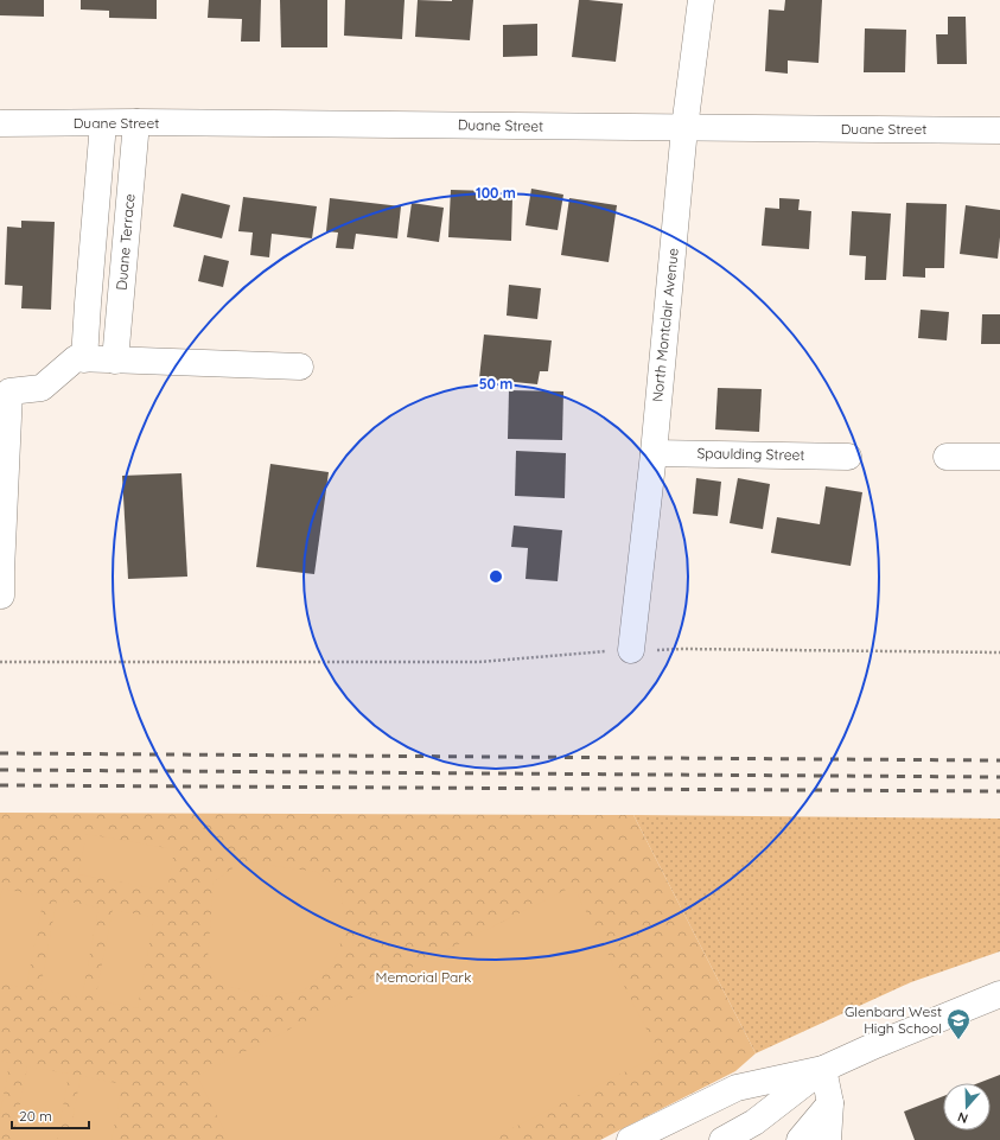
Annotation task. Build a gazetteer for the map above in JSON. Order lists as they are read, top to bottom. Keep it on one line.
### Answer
{"streets":{"street":["Duane Street","Duane Terrace","North Montclair Avenue","Spaulding Street"]},"crossings":[["Duane Street","Duane Terrace"],["Duane Street","North Montclair Avenue"],["North Montclair Avenue","Spaulding Street"]],"parks":["Memorial Park"],"places":{"school or university":["Glenbard West High School"]},"scale_bar":"20 m","north":"bottom","rings":["100 m","50 m"]}
